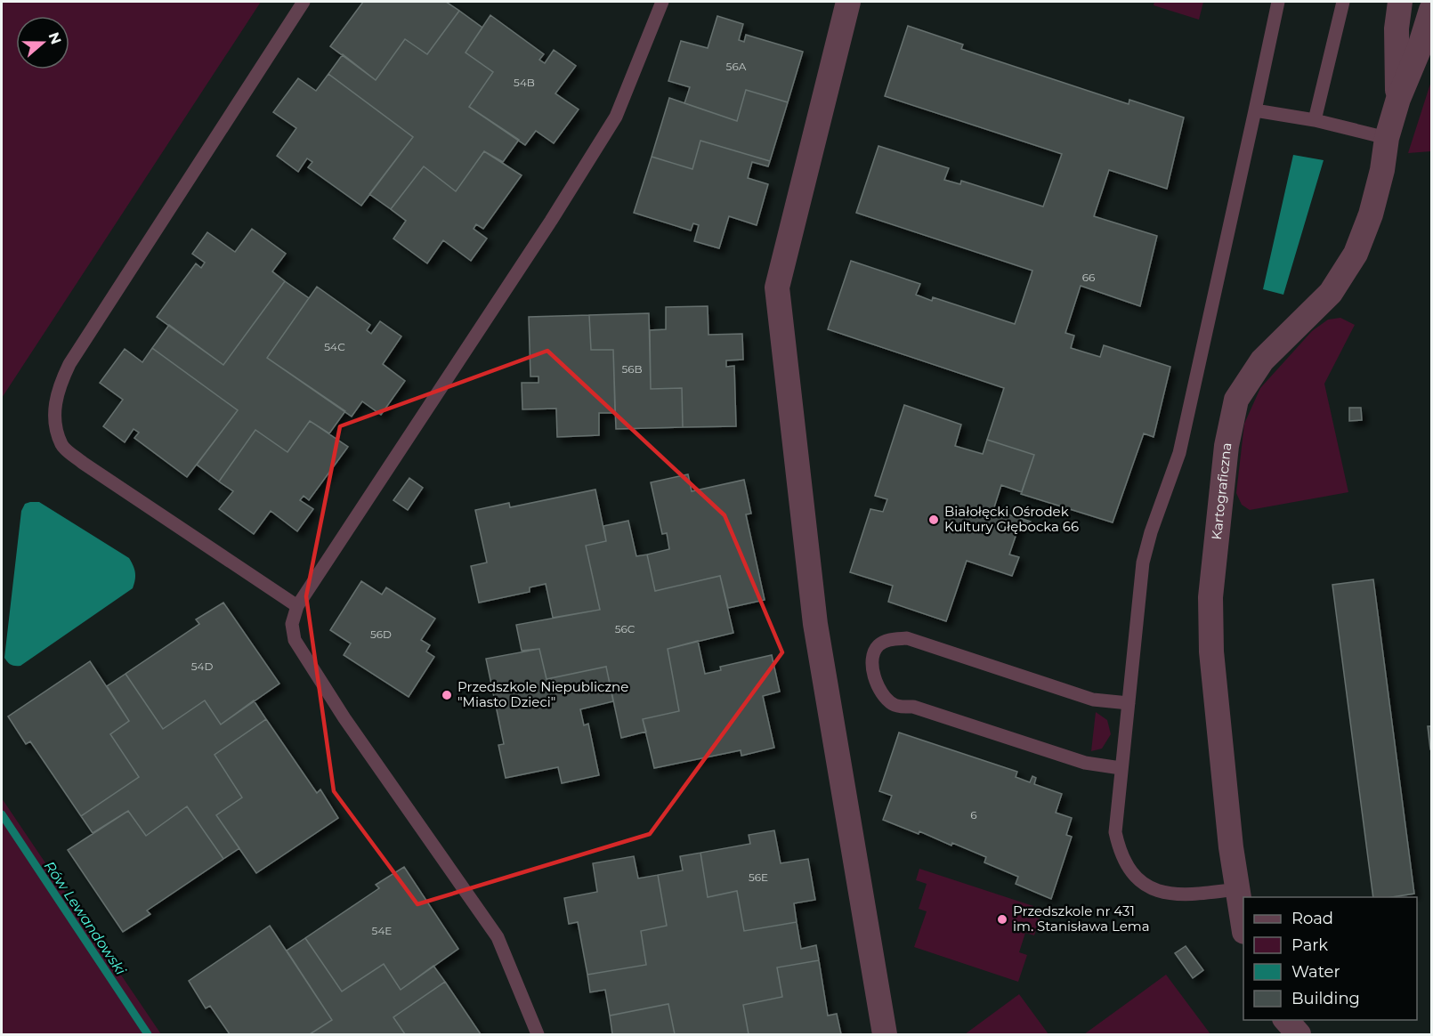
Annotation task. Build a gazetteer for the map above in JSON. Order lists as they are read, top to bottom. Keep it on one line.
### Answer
{"streets":{"street":["Kartograficzna"]},"water":["Rów Lewandowski"],"places":["Białołęcki Ośrodek Kultury Głębocka 66","Przedszkole Niepubliczne \"Miasto Dzieci\"","Przedszkole nr 431 im. Stanisława Lema"],"house_numbers":["56A","54B","66","54C","56B","56C","56D","54D","6","56E","54E"],"legend":["Road","Park","Water","Building"],"north":"right"}
